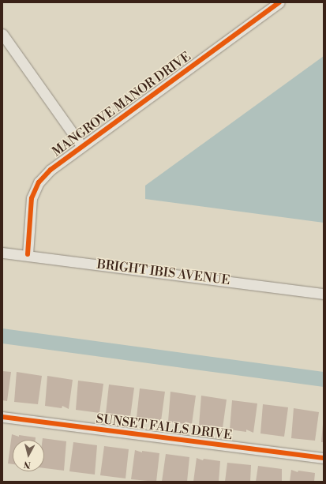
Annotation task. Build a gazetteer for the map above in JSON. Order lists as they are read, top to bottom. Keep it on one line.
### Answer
{"streets":{"street":["MANGROVE MANOR DRIVE","BRIGHT IBIS AVENUE","SUNSET FALLS DRIVE"]},"crossings":[["MANGROVE MANOR DRIVE","BRIGHT IBIS AVENUE"]],"north":"bottom"}
